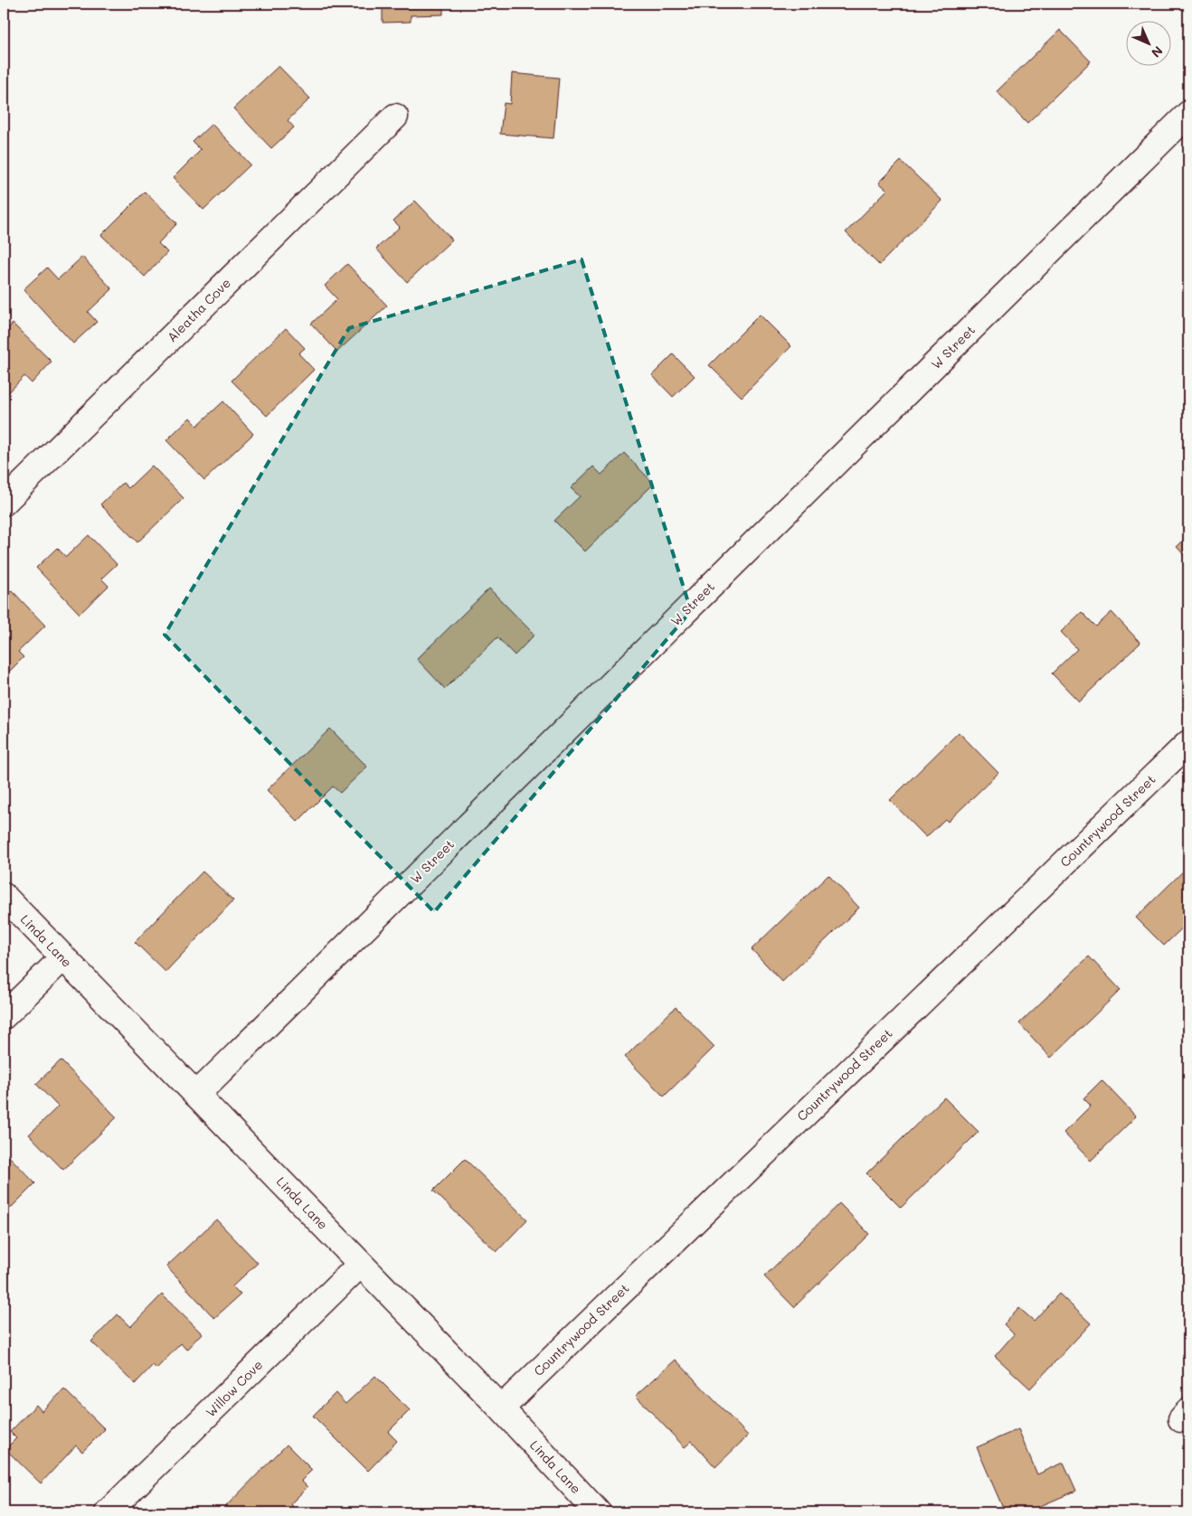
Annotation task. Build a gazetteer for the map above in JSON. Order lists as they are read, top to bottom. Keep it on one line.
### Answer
{"streets":{"street":["Aleatha Cove","W Street","Countrywood Street","Linda Lane","Willow Cove"]},"crossings":[["W Street","Linda Lane"],["Countrywood Street","Linda Lane"],["Linda Lane","Willow Cove"]],"north":"bottom right"}
